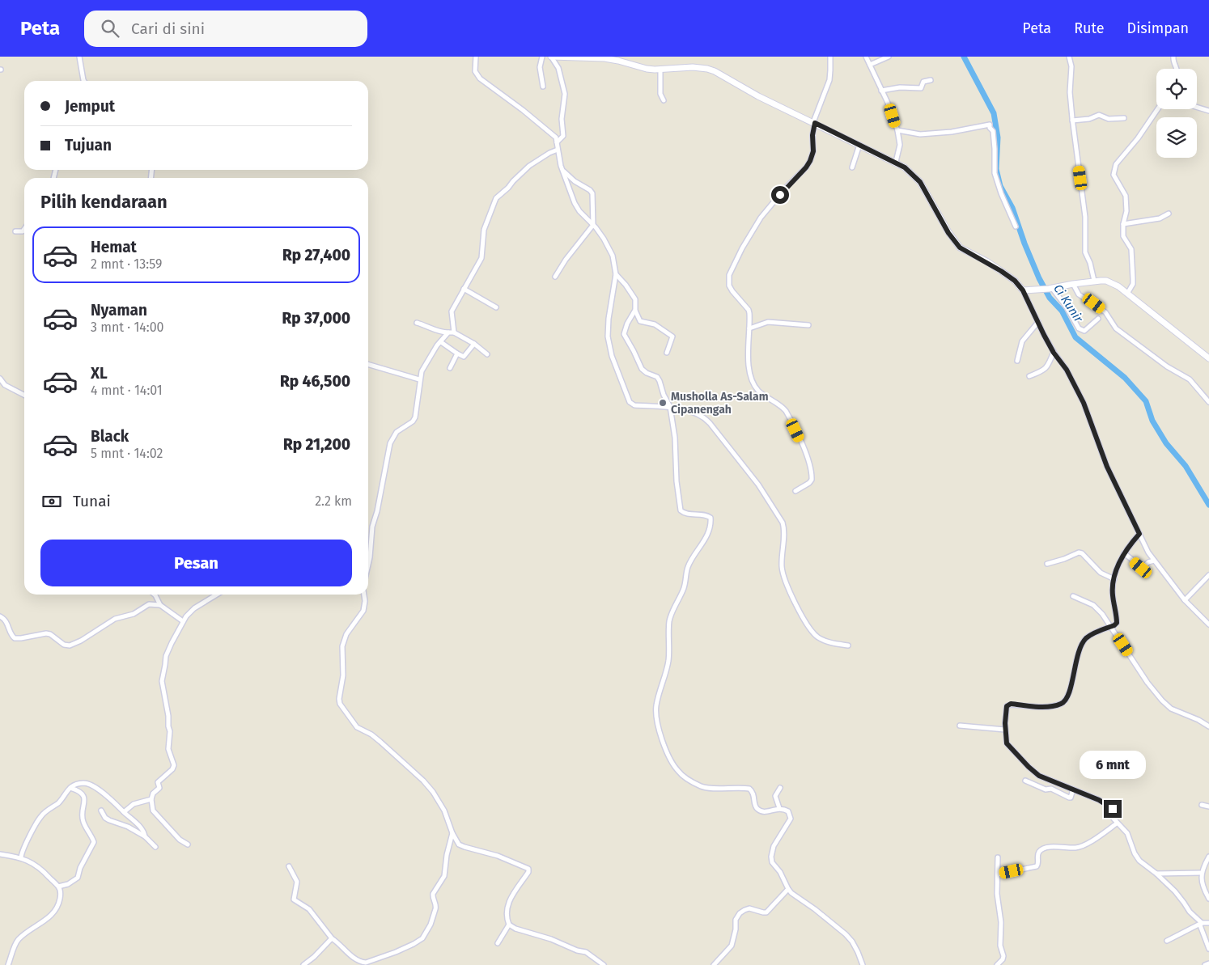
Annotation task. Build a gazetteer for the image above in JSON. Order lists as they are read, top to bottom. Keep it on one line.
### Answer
{"water":["Ci Kunir"],"places":["Musholla As-Salam Cipanengah"],"page":{"header":"Peta","search":"Cari di sini","nav":["Peta","Rute","Disimpan"],"banner":["Jemput","Tujuan"],"heading":"Pilih kendaraan","list":[{"name":"Hemat","note":"2 mnt · 13:59","value":"Rp 27,400"},{"name":"Nyaman","note":"3 mnt · 14:00","value":"Rp 37,000"},{"name":"XL","note":"4 mnt · 14:01","value":"Rp 46,500"},{"name":"Black","note":"5 mnt · 14:02","value":"Rp 21,200"}],"pay":["Tunai","2.2 km"],"buttons":"Pesan","bubble":"6 mnt"}}
